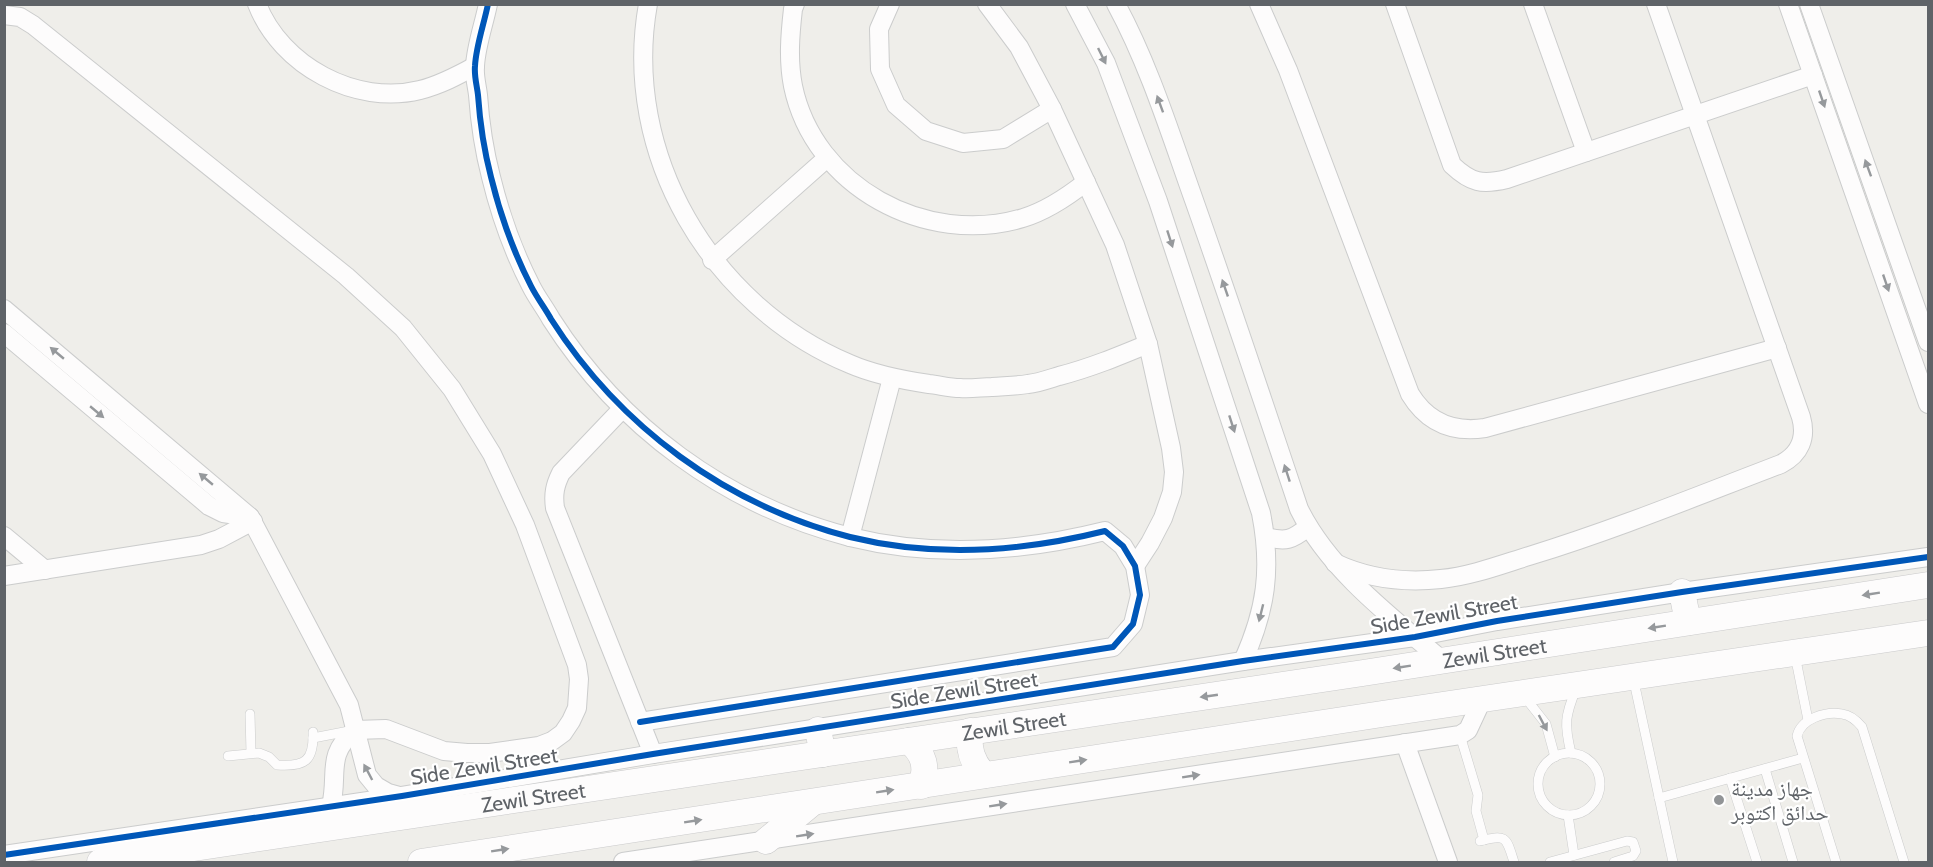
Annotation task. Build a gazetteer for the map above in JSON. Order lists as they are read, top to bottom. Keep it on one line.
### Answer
{"streets":{"main road":["Zewil Street"],"street":["Side Zewil Street"]},"crossings":[["Side Zewil Street","Zewil Street"]],"places":["جهاز مدينة حدائق اكتوبر"]}
